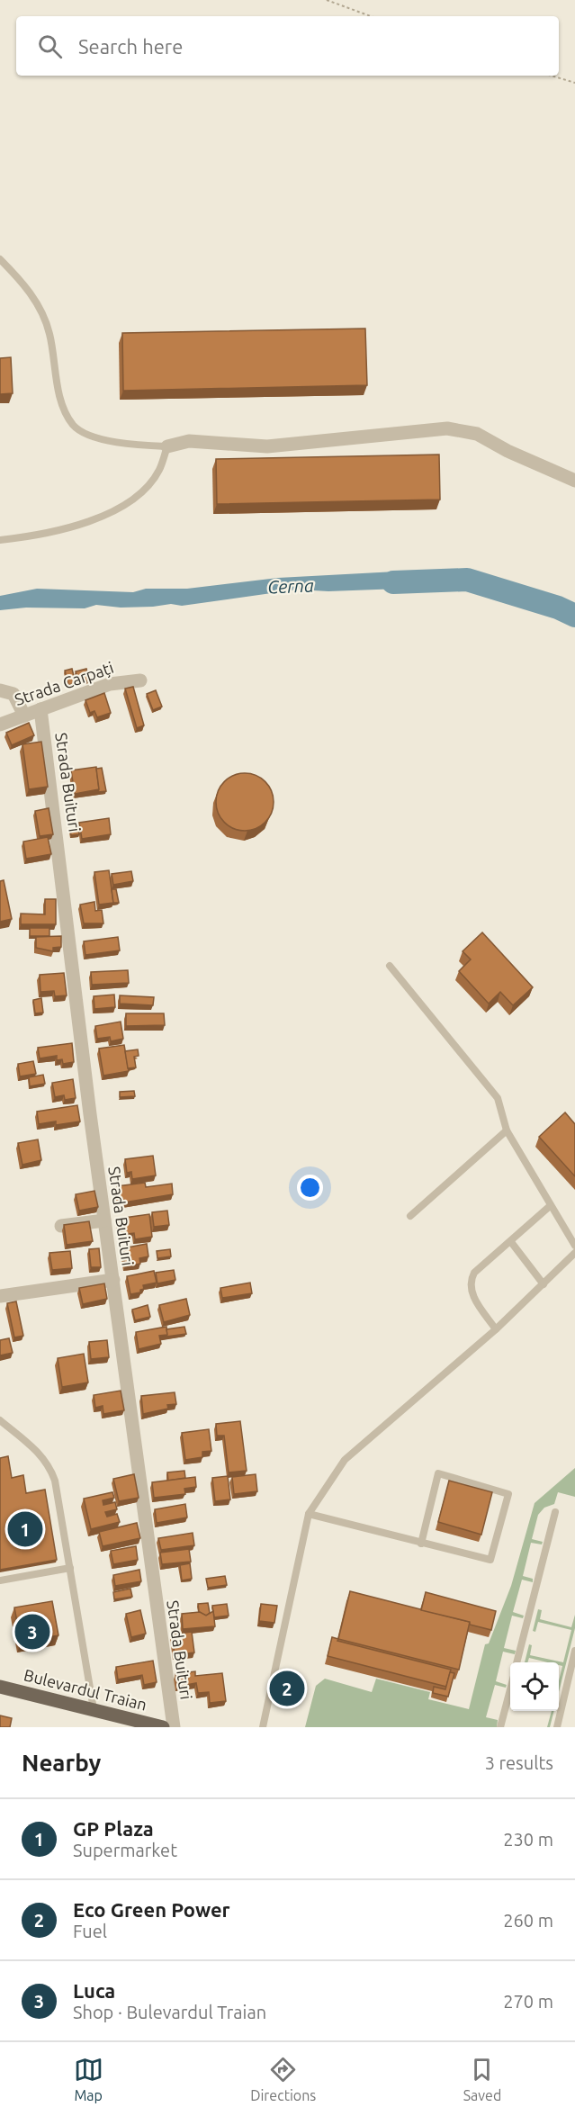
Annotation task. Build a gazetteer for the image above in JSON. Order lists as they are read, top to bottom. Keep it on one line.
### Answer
{"streets":{"main road":["Bulevardul Traian"],"street":["Strada Carpați","Strada Buituri"]},"crossings":[["Strada Carpați","Strada Buituri"]],"water":["Cerna"],"page":{"search":"Search here","pins":["1","3","2"],"heading":["Nearby","3 results"],"list":[{"mark":"1","name":"GP Plaza","note":"Supermarket","value":"230 m"},{"mark":"2","name":"Eco Green Power","note":"Fuel","value":"260 m"},{"mark":"3","name":"Luca","note":"Shop · Bulevardul Traian","value":"270 m"}],"nav":["Map","Directions","Saved"]}}
